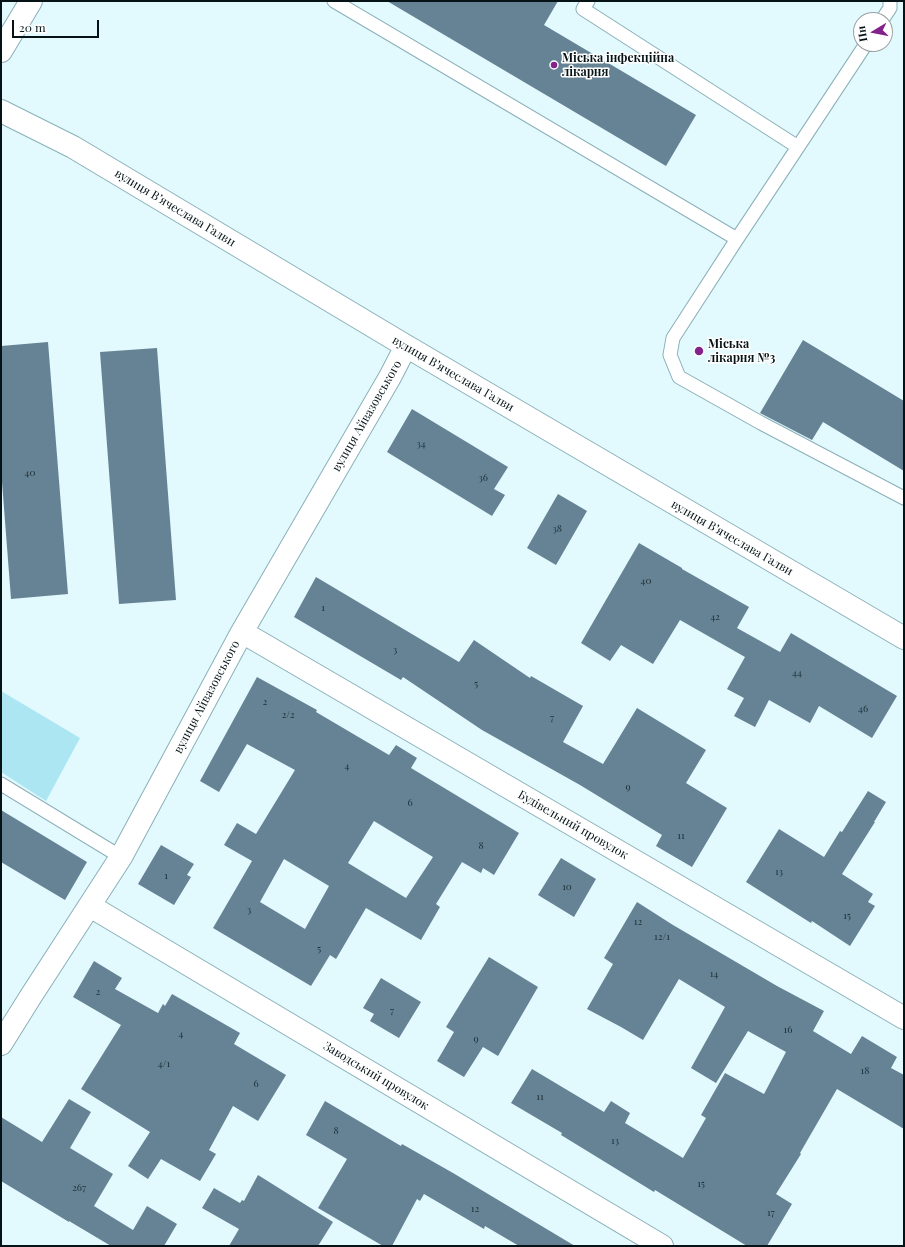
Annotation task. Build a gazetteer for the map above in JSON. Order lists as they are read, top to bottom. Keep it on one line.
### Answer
{"streets":{"street":["вулиця Вʼячеслава Галви","вулиця Айвазовського","Будівельний провулок","Заводський провулок"]},"crossings":[["вулиця Вʼячеслава Галви","вулиця Айвазовського"],["вулиця Айвазовського","Будівельний провулок"],["вулиця Айвазовського","Заводський провулок"]],"places":["Міська інфекційна лікарня","Міська лікарня №3"],"house_numbers":["34","40","36","38","40","1","42","3","44","5","2","46","2/2","7","4","9","6","11","8","13","1","10","3","15","12","12/1","5","14","2","7","16","4","9","4/1","18","6","11","8","13","15","267","12","17"],"scale_bar":"20 m","north":"left"}
